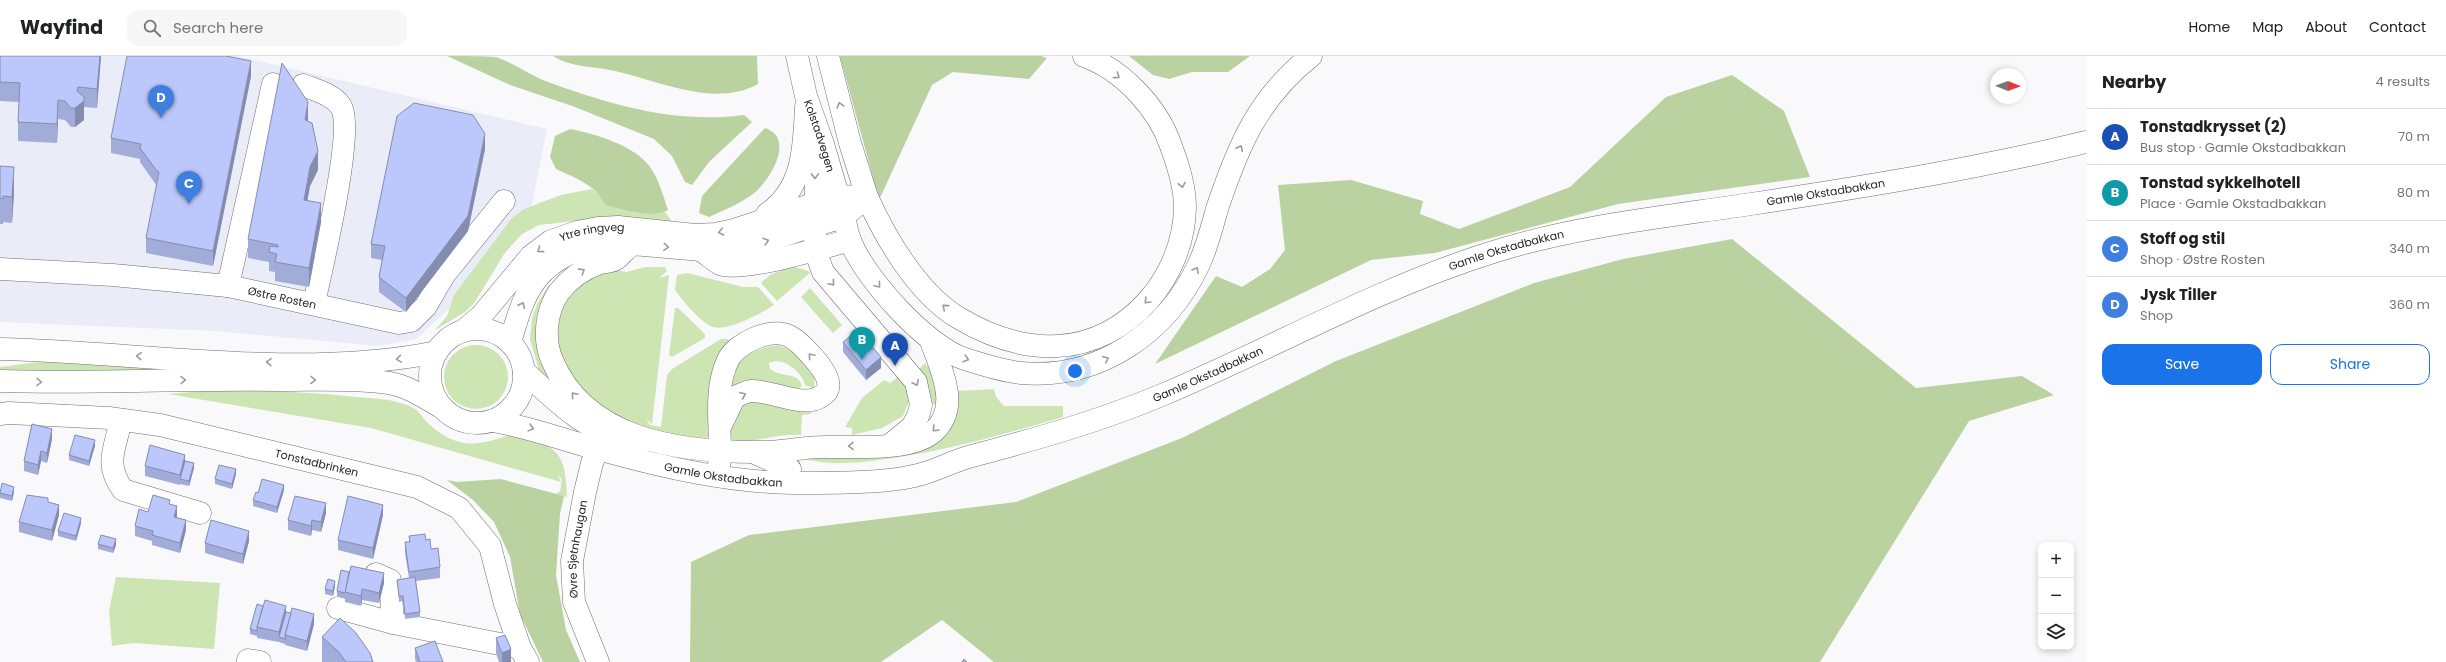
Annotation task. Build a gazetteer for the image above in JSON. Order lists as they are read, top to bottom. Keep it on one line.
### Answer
{"streets":{"main road":["Kolstadvegen","Gamle Okstadbakkan","Ytre ringveg","Østre Rosten","Tonstadbrinken","Øvre Sjetnhaugan"]},"crossings":[["Kolstadvegen","Ytre ringveg"],["Gamle Okstadbakkan","Ytre ringveg"],["Gamle Okstadbakkan","Øvre Sjetnhaugan"]],"one_way":["Kolstadvegen"],"north":"right","page":{"header":"Wayfind","search":"Search here","nav":["Home","Map","About","Contact"],"heading":["Nearby","4 results"],"pins":["D","C","B","A"],"list":[{"mark":"A","name":"Tonstadkrysset (2)","note":"Bus stop · Gamle Okstadbakkan","value":"70 m"},{"mark":"B","name":"Tonstad sykkelhotell","note":"Place · Gamle Okstadbakkan","value":"80 m"},{"mark":"C","name":"Stoff og stil","note":"Shop · Østre Rosten","value":"340 m"},{"mark":"D","name":"Jysk Tiller","note":"Shop","value":"360 m"}],"buttons":["Save","Share"],"map_buttons":["+","−"]}}
